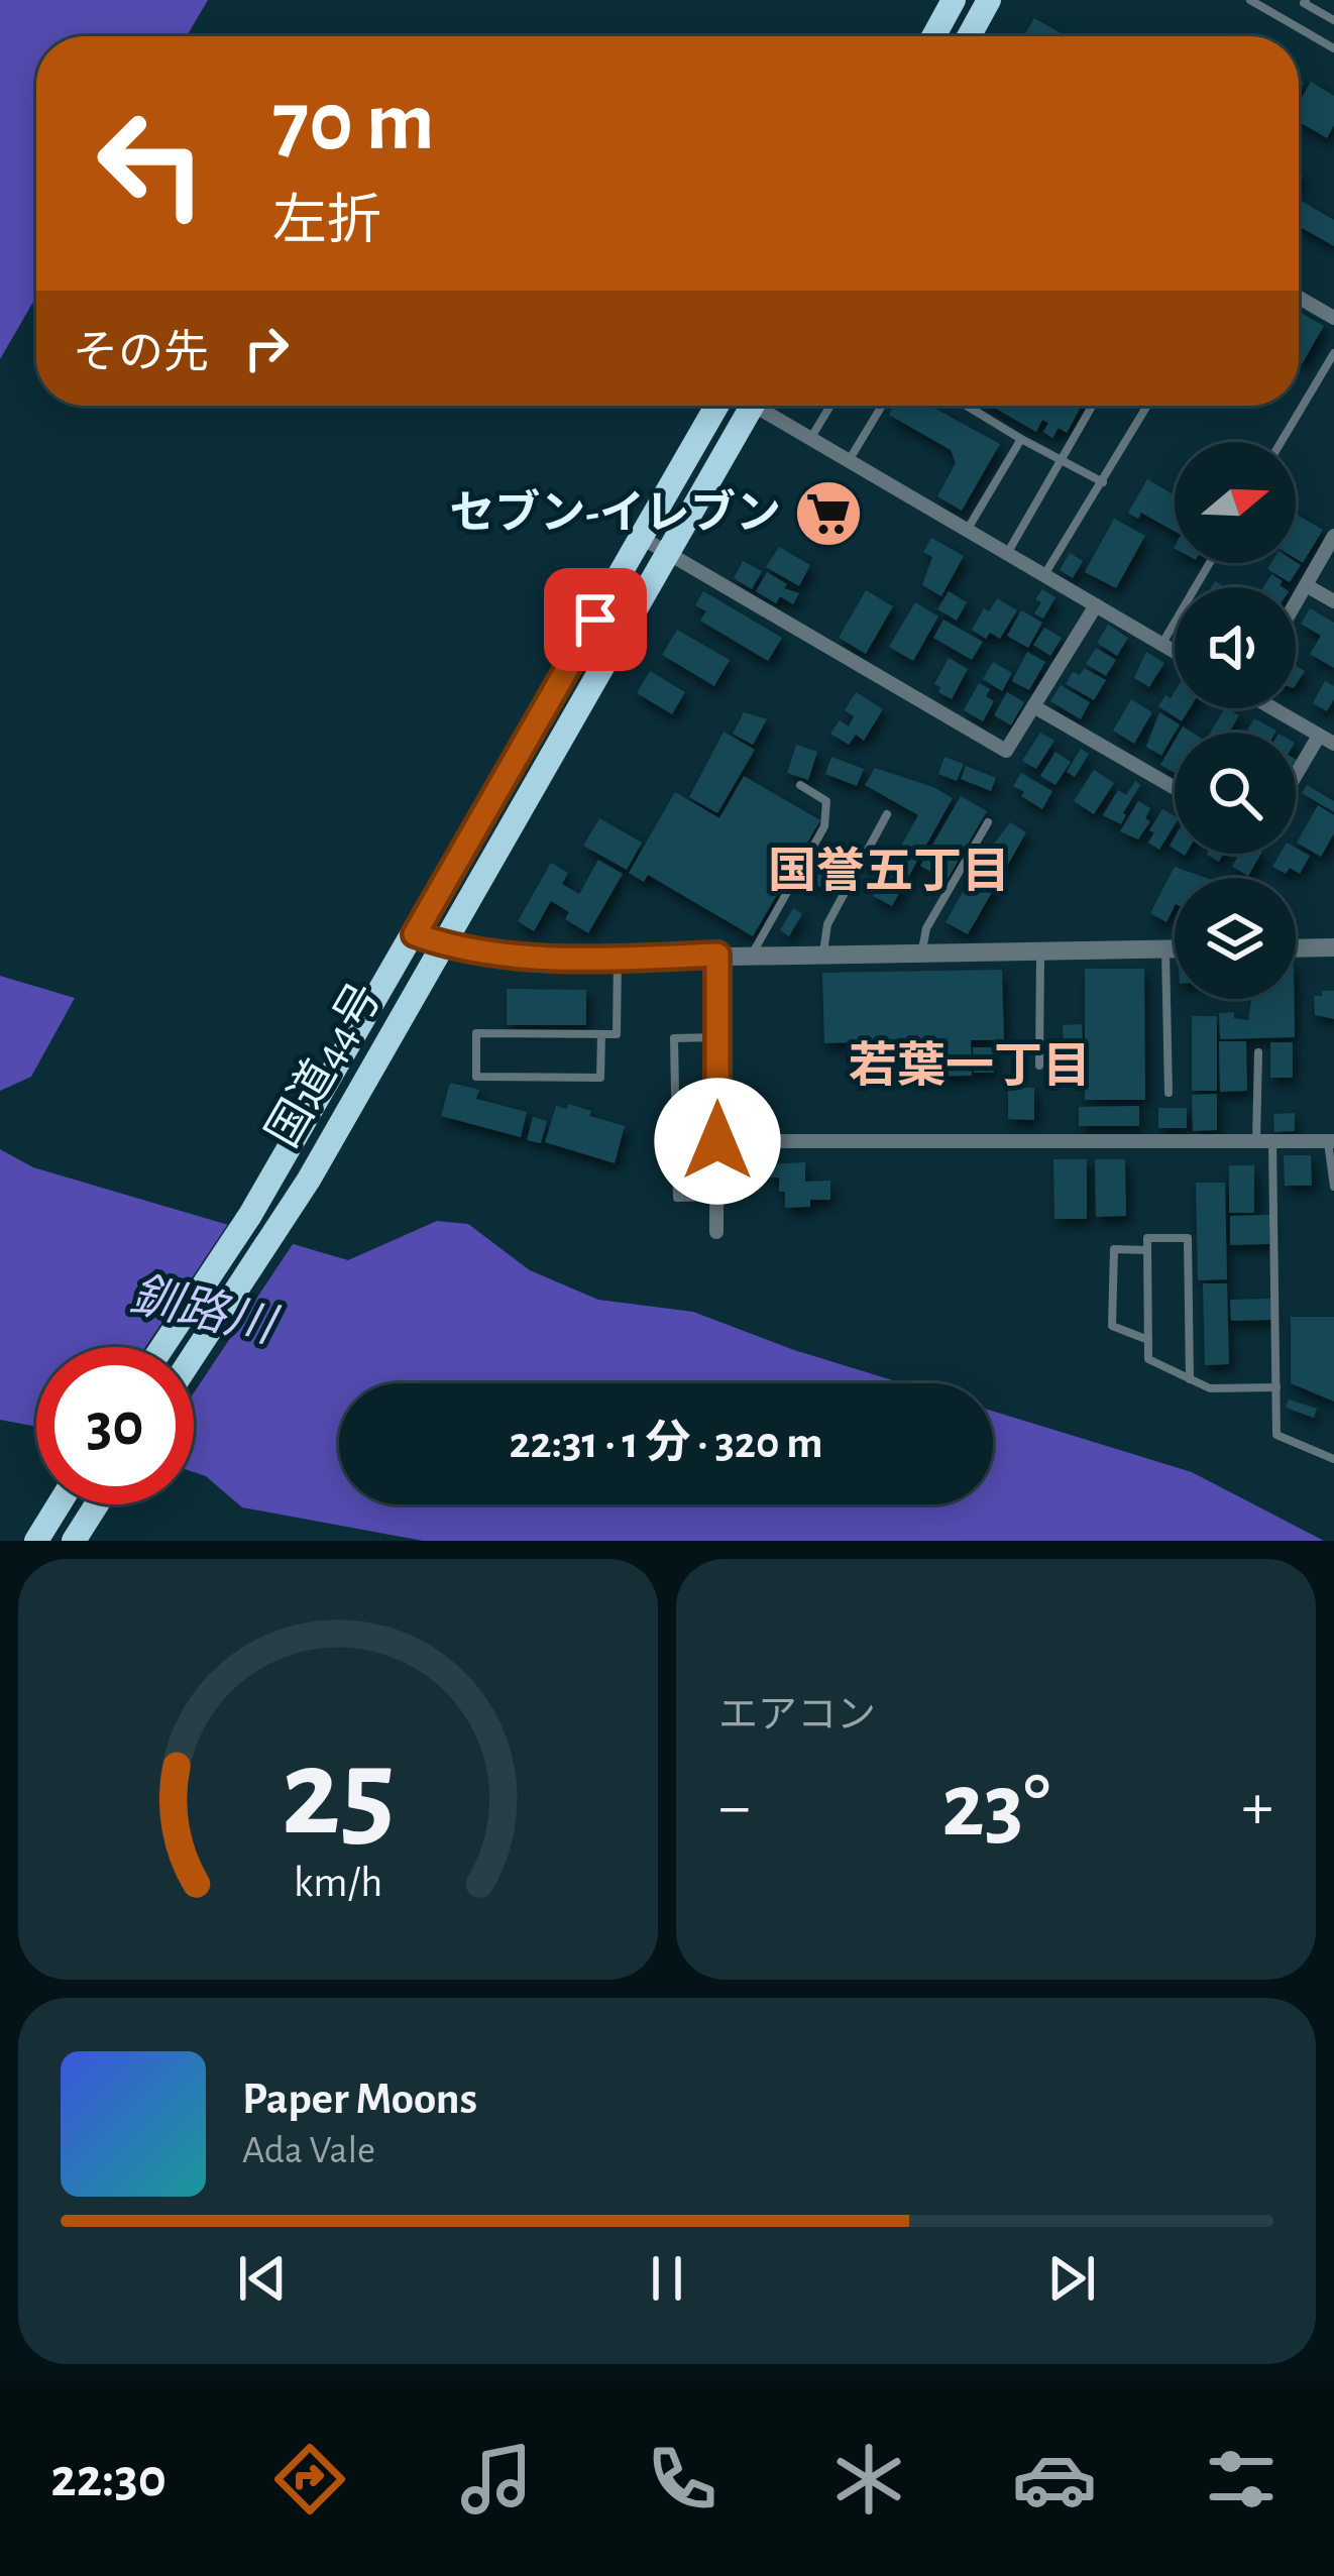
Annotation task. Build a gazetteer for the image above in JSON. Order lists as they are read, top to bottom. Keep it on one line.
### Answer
{"streets":{"highway":["国道44号"]},"districts":["国誉五丁目","若葉一丁目"],"water":["釧路川"],"places":{"supermarket":["セブン-イレブン"]},"north":"right","page":{"turn":["70 m","左折"],"then":"その先","limit":"30","trip":"22:31 · 1 分 · 320 m","tile":"エアコン","heat":["−","23°","+"],"song":["Paper Moons","Ada Vale"],"tabs":"22:30","gauge":["25","km/h"]}}
